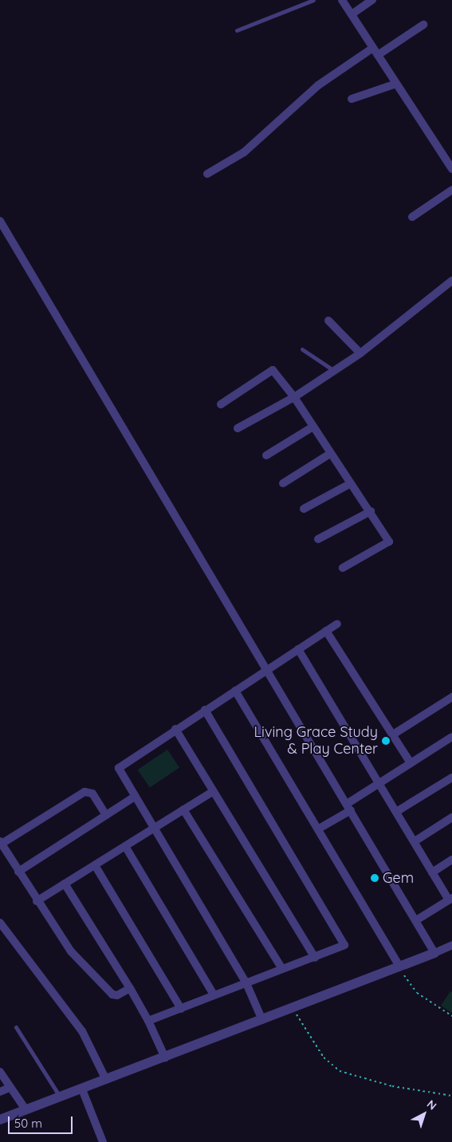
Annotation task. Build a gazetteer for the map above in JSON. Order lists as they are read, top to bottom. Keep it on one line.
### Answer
{"places":["Living Grace Study & Play Center","Gem"],"scale_bar":"50 m","north":"top right"}
